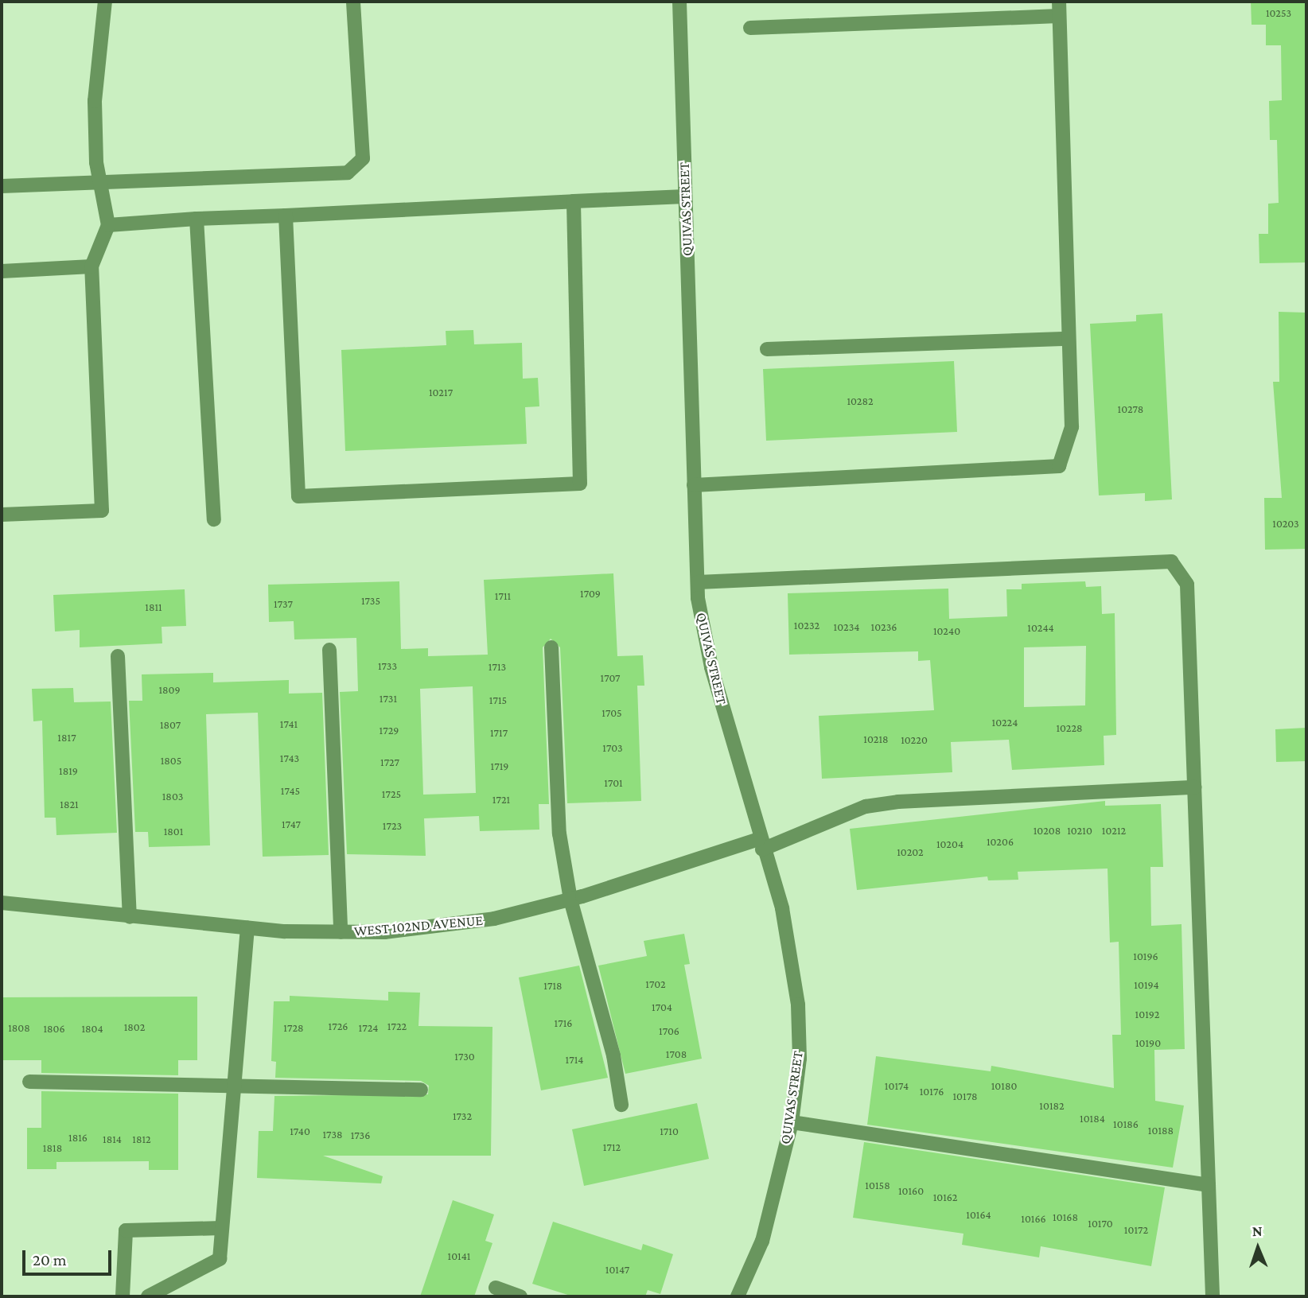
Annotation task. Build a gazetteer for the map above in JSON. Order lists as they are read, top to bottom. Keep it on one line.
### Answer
{"streets":{"street":["QUIVAS STREET","WEST 102ND AVENUE"]},"crossings":[["QUIVAS STREET","WEST 102ND AVENUE"]],"house_numbers":["10253","10217","10282","10278","10203","1709","1711","1735","1737","1811","10232","10234","10236","10244","10240","1733","1713","1707","1809","1731","1715","1705","10224","1741","1807","10228","1729","1717","1817","10218","10220","1703","1743","1805","1727","1719","1819","1701","1745","1725","1803","1721","1821","1747","1723","10208","10210","10212","1801","10206","10204","10202","10196","1702","10194","1718","1704","10192","1716","1726","1722","1802","1808","1728","1724","1806","1804","1706","10190","1708","1730","1714","10174","10180","10176","10178","10182","1732","10184","10186","10188","1740","1710","1738","1736","1816","1814","1812","1712","1818","10158","10160","10162","10164","10168","10166","10170","10172","10141","10147"],"scale_bar":"20 m","north":"top"}
